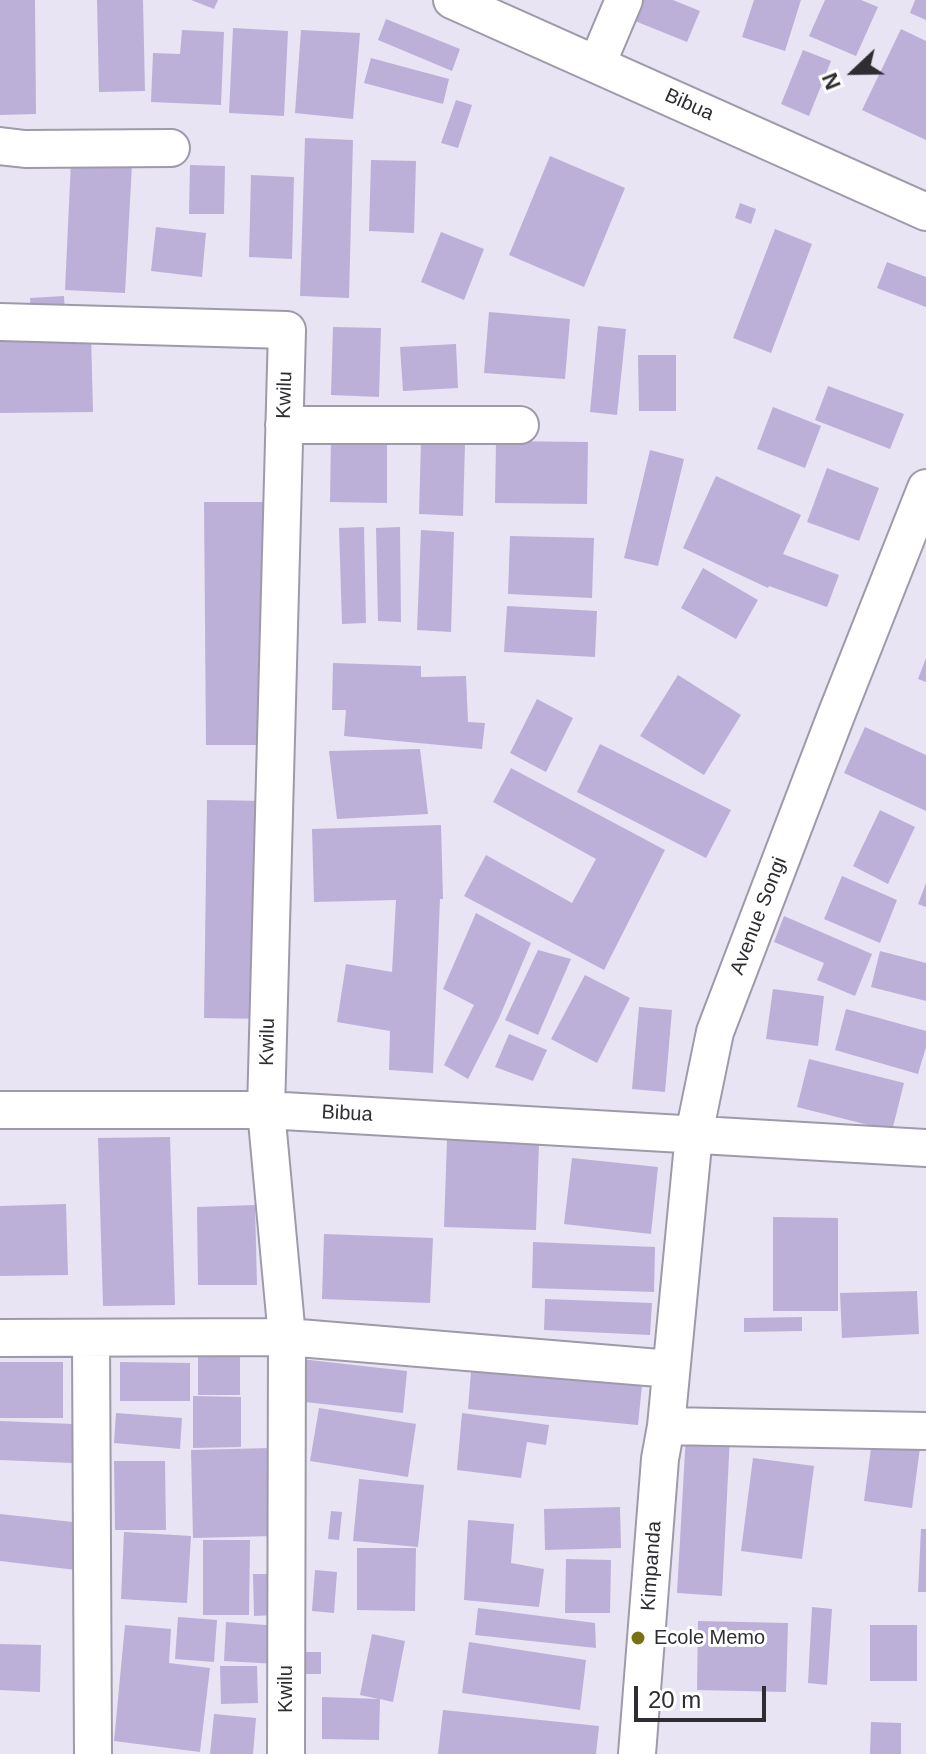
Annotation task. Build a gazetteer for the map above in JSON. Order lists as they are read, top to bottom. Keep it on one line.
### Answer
{"streets":{"street":["Bibua","Kwilu","Avenue Songi","Kimpanda"]},"crossings":[["Bibua","Kwilu"],["Bibua","Avenue Songi"],["Bibua","Kimpanda"],["Avenue Songi","Kimpanda"]],"places":["Ecole Memo"],"scale_bar":"20 m","north":"left"}
